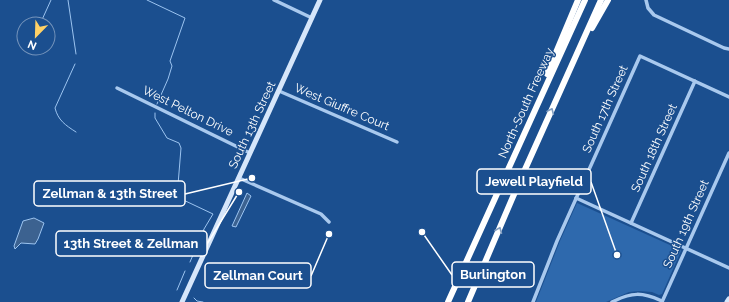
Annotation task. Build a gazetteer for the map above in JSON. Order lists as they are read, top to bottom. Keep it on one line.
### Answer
{"streets":{"highway":["North-South Freeway"],"street":["West Giuffre Court","South 17th Street","West Pelton Drive","South 13th Street","South 18th Street","South 19th Street"]},"crossings":[["West Giuffre Court","South 13th Street"],["South 17th Street","South 18th Street"],["West Pelton Drive","South 13th Street"]],"places":["Zellman & 13th Street","13th Street & Zellman","Burlington","Zellman Court","Jewell Playfield"],"north":"bottom left"}
